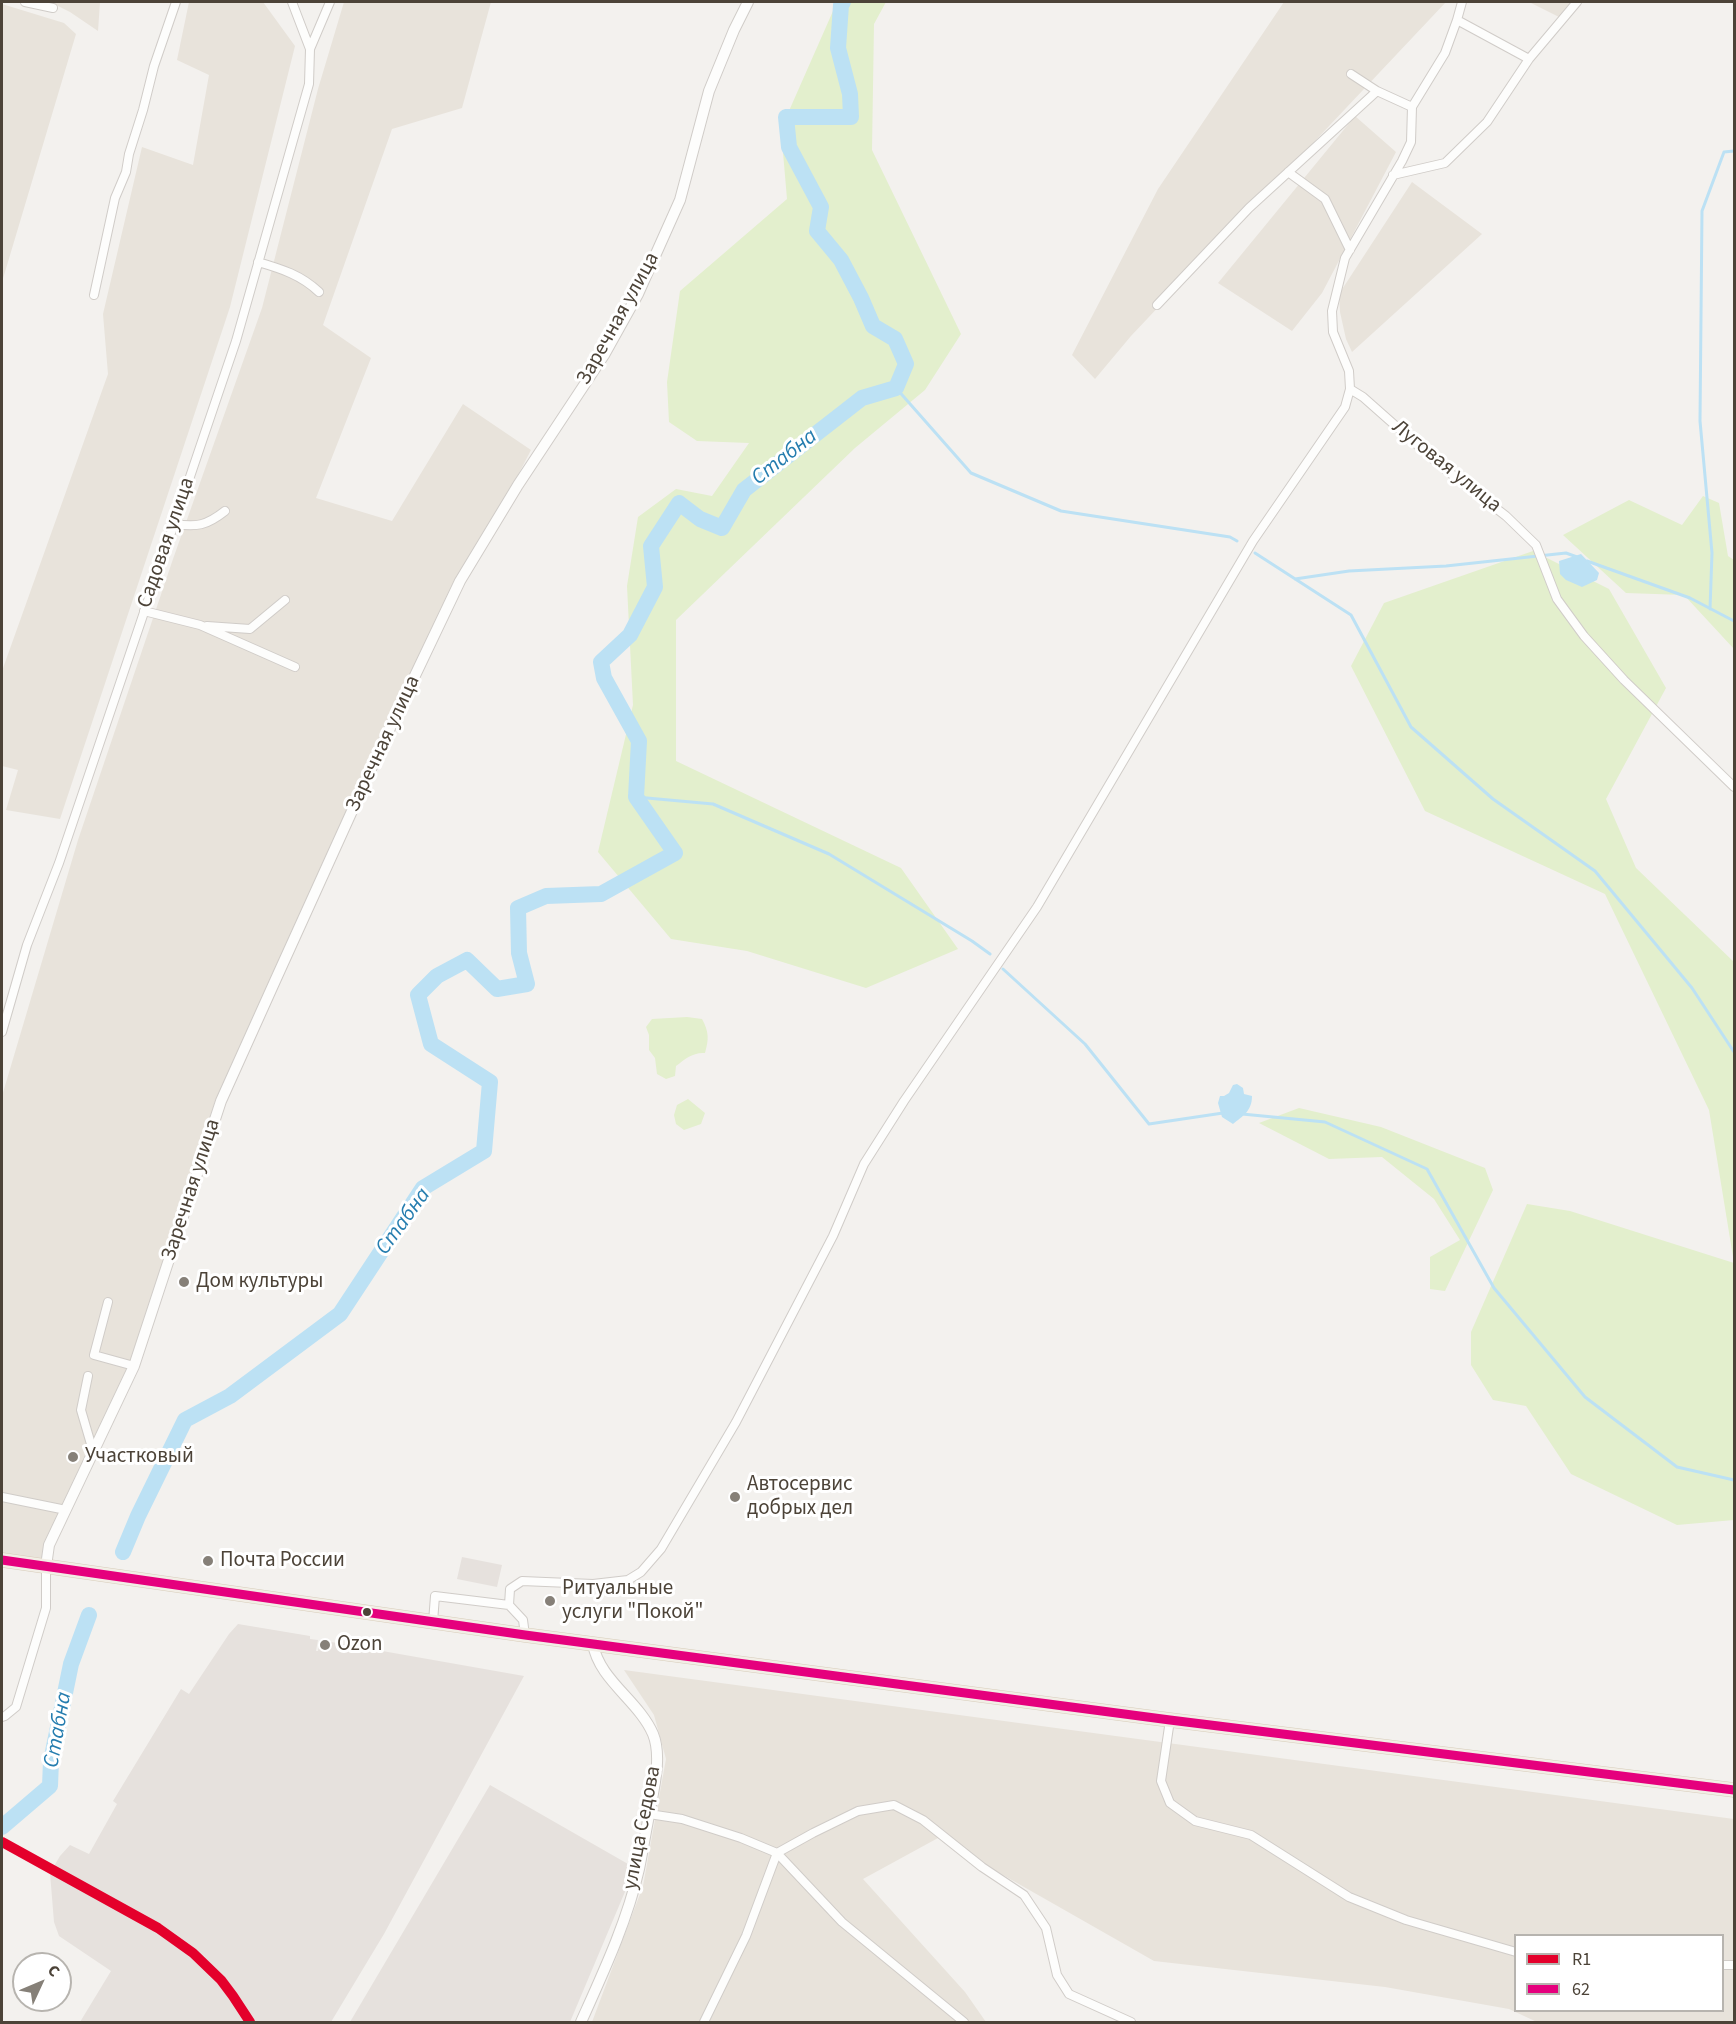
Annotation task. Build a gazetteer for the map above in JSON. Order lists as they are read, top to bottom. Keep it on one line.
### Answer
{"streets":{"street":["Заречная улица","Луговая улица","Садовая улица","улица Седова"]},"water":["Стабна"],"places":["Дом культуры","Участковый","Автосервис добрых дел","Почта России","Ритуальные услуги \"Покой\"","Ozon"],"lines":["transit line 62","transit line R1"],"legend":["R1","62"],"north":"top right"}
